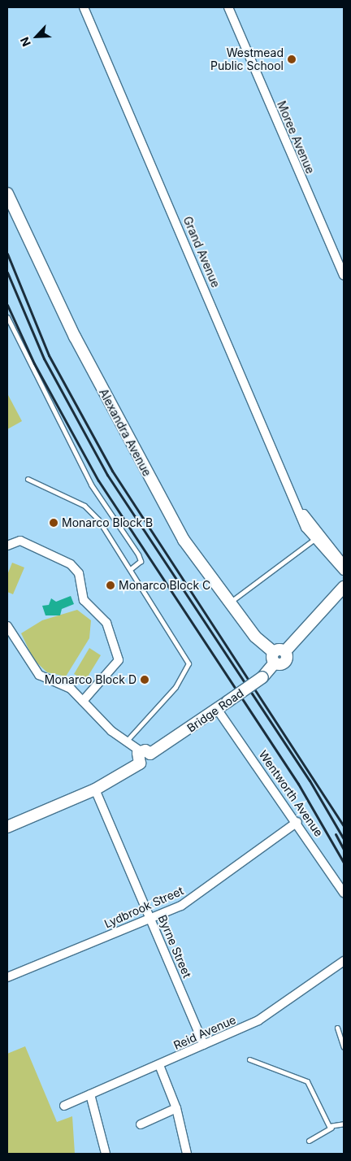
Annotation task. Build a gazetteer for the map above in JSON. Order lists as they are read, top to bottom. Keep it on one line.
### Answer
{"streets":{"street":["Moree Avenue","Grand Avenue","Alexandra Avenue","Bridge Road","Wentworth Avenue","Lydbrook Street","Byrne Street","Reid Avenue"]},"crossings":[["Alexandra Avenue","Bridge Road"],["Bridge Road","Wentworth Avenue"],["Bridge Road","Byrne Street"],["Wentworth Avenue","Lydbrook Street"],["Lydbrook Street","Byrne Street"],["Byrne Street","Reid Avenue"]],"places":["Westmead Public School","Monarco Block B","Monarco Block C","Monarco Block D"],"north":"bottom left"}
